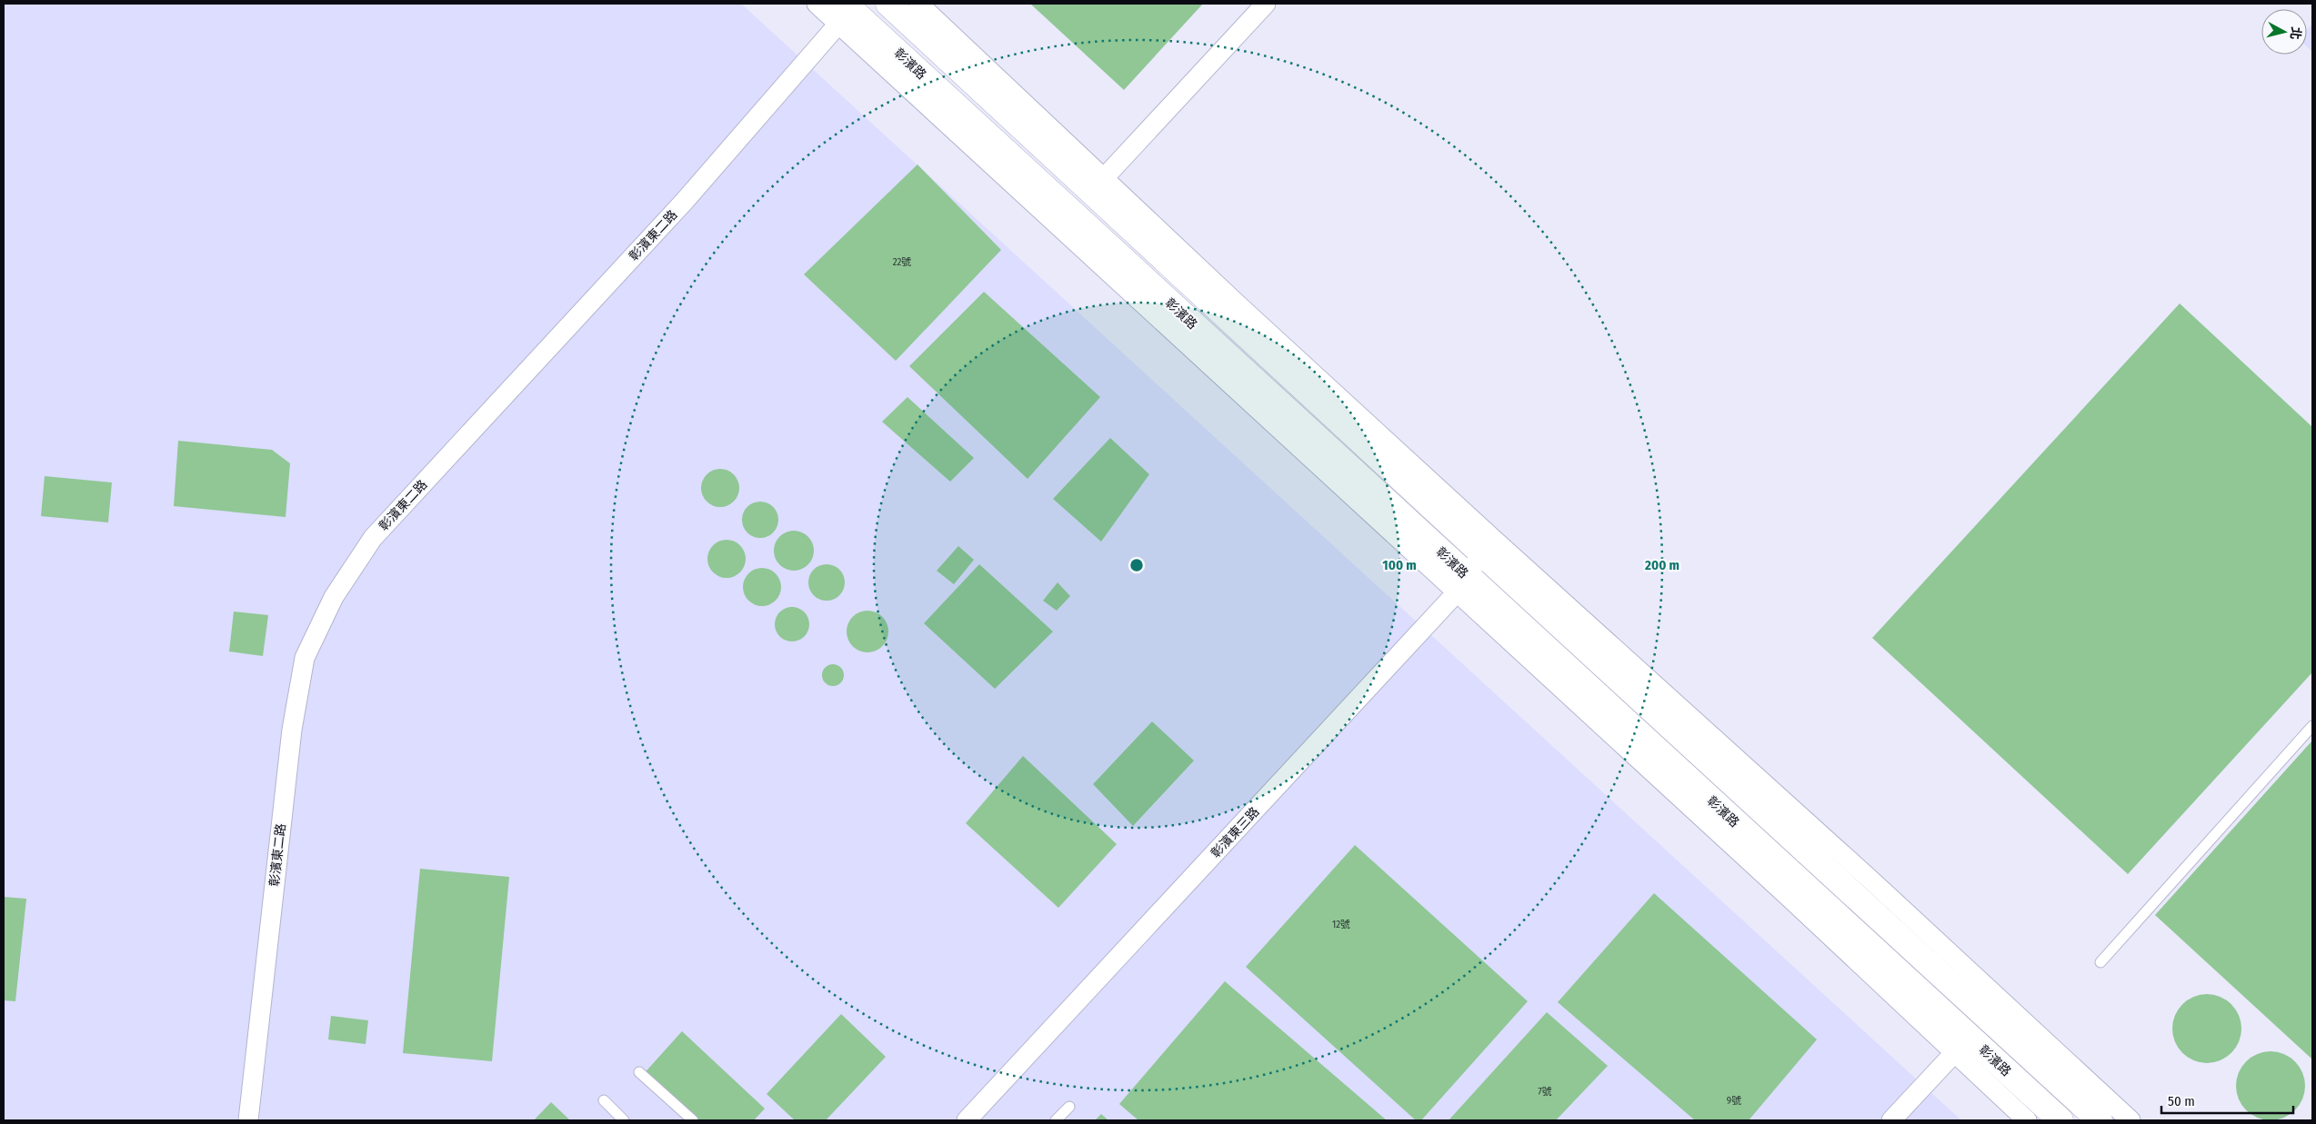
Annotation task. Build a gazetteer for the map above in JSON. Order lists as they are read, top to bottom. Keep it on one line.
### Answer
{"streets":{"street":["彰濱路","彰濱東二路","彰濱東三路"]},"crossings":[["彰濱路","彰濱東二路"],["彰濱路","彰濱東三路"]],"house_numbers":["22號","12號","7號","9號"],"scale_bar":"50 m","north":"right","rings":["100 m","200 m"]}
